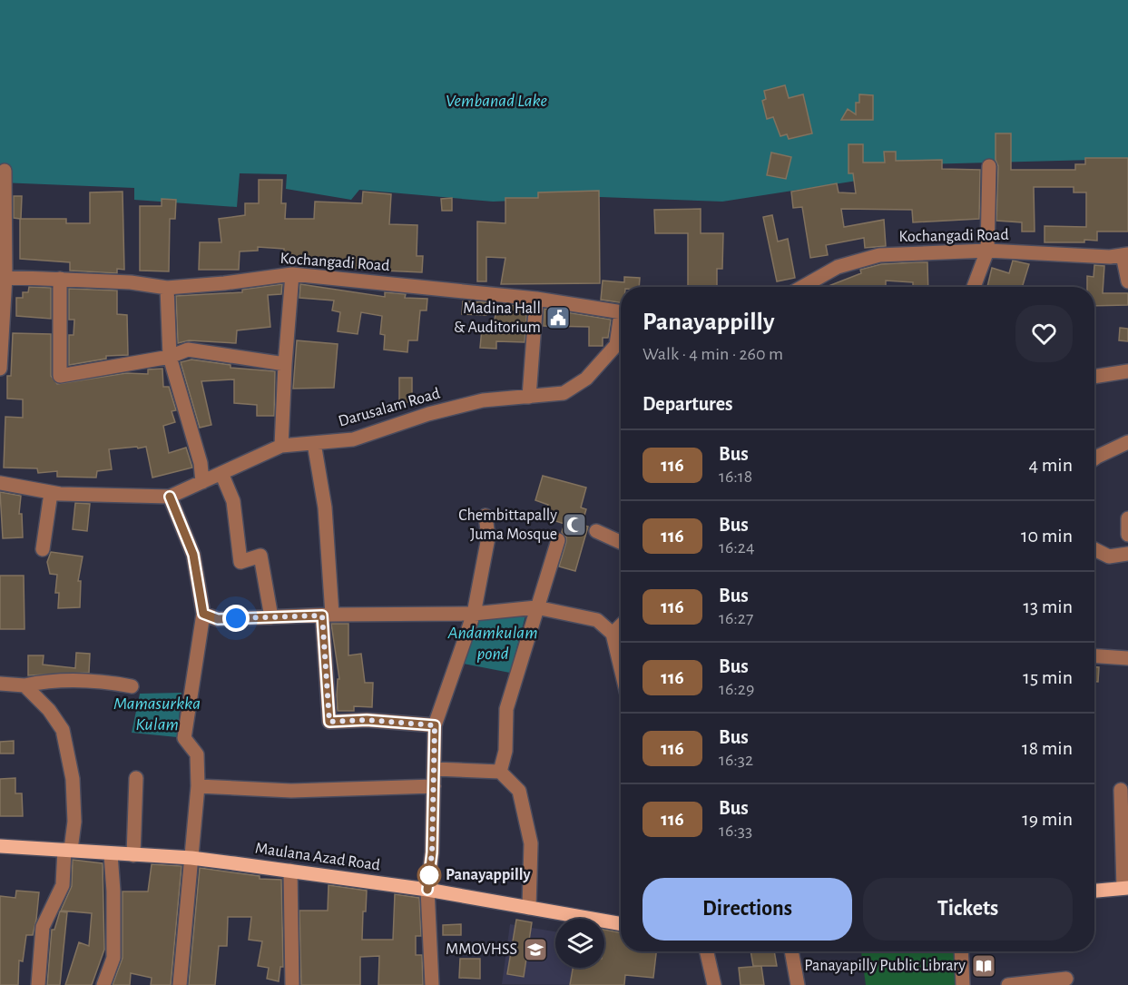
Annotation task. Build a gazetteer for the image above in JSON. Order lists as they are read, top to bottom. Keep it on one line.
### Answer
{"streets":{"main road":["Maulana Azad Road"],"street":["Kochangadi Road","Darusalam Road"]},"water":["Vembanad Lake","Andamkulam pond","Mamasurkka Kulam"],"places":{"public building":["Madina Hall & Auditorium"],"mosque":["Chembittapally Juma Mosque"],"other":["Panayappilly"],"school or university":["MMOVHSS"],"library":["Panayapilly Public Library"]},"lines":["bus line 116"],"page":{"heading":[["Panayappilly","Walk · 4 min · 260 m"],"Departures"],"list":[{"mark":"116","name":"Bus","note":"16:18","value":"4 min"},{"mark":"116","name":"Bus","note":"16:24","value":"10 min"},{"mark":"116","name":"Bus","note":"16:27","value":"13 min"},{"mark":"116","name":"Bus","note":"16:29","value":"15 min"},{"mark":"116","name":"Bus","note":"16:32","value":"18 min"},{"mark":"116","name":"Bus","note":"16:33","value":"19 min"}],"buttons":["Directions","Tickets"]}}
